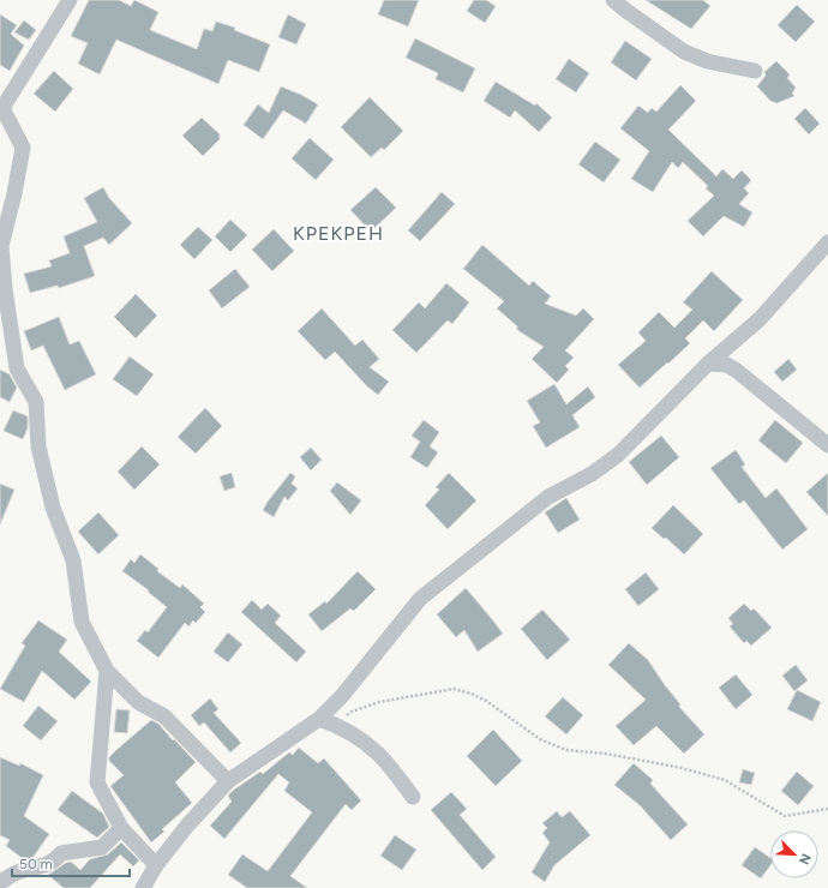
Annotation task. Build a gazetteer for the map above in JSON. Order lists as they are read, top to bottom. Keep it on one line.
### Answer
{"districts":["KPEKPEH"],"scale_bar":"50 m","north":"bottom right"}
